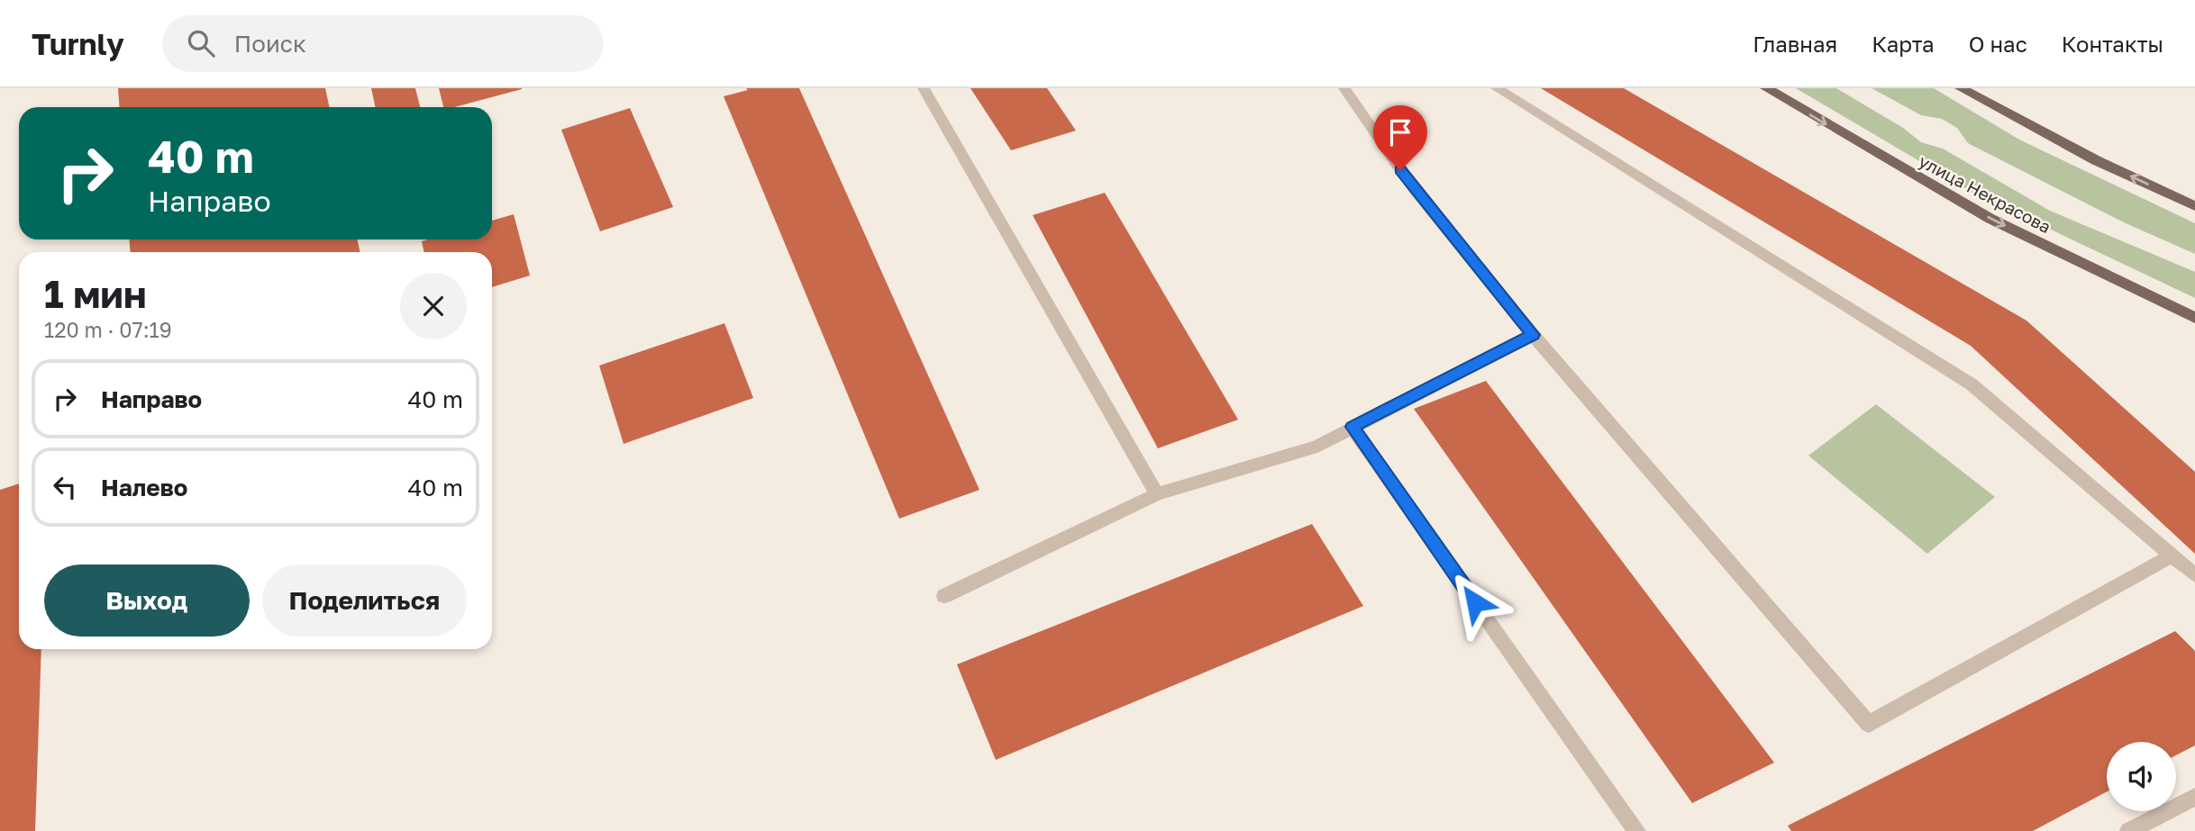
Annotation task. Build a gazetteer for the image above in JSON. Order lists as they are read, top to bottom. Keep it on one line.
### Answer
{"streets":{"main road":["улица Некрасова"]},"page":{"header":"Turnly","search":"Поиск","nav":["Главная","Карта","О нас","Контакты"],"turn":["40 m","Направо"],"heading":["1 мин","120 m · 07:19"],"list":[{"name":"Направо","value":"40 m"},{"name":"Налево","value":"40 m"}],"buttons":["Выход","Поделиться"]}}
